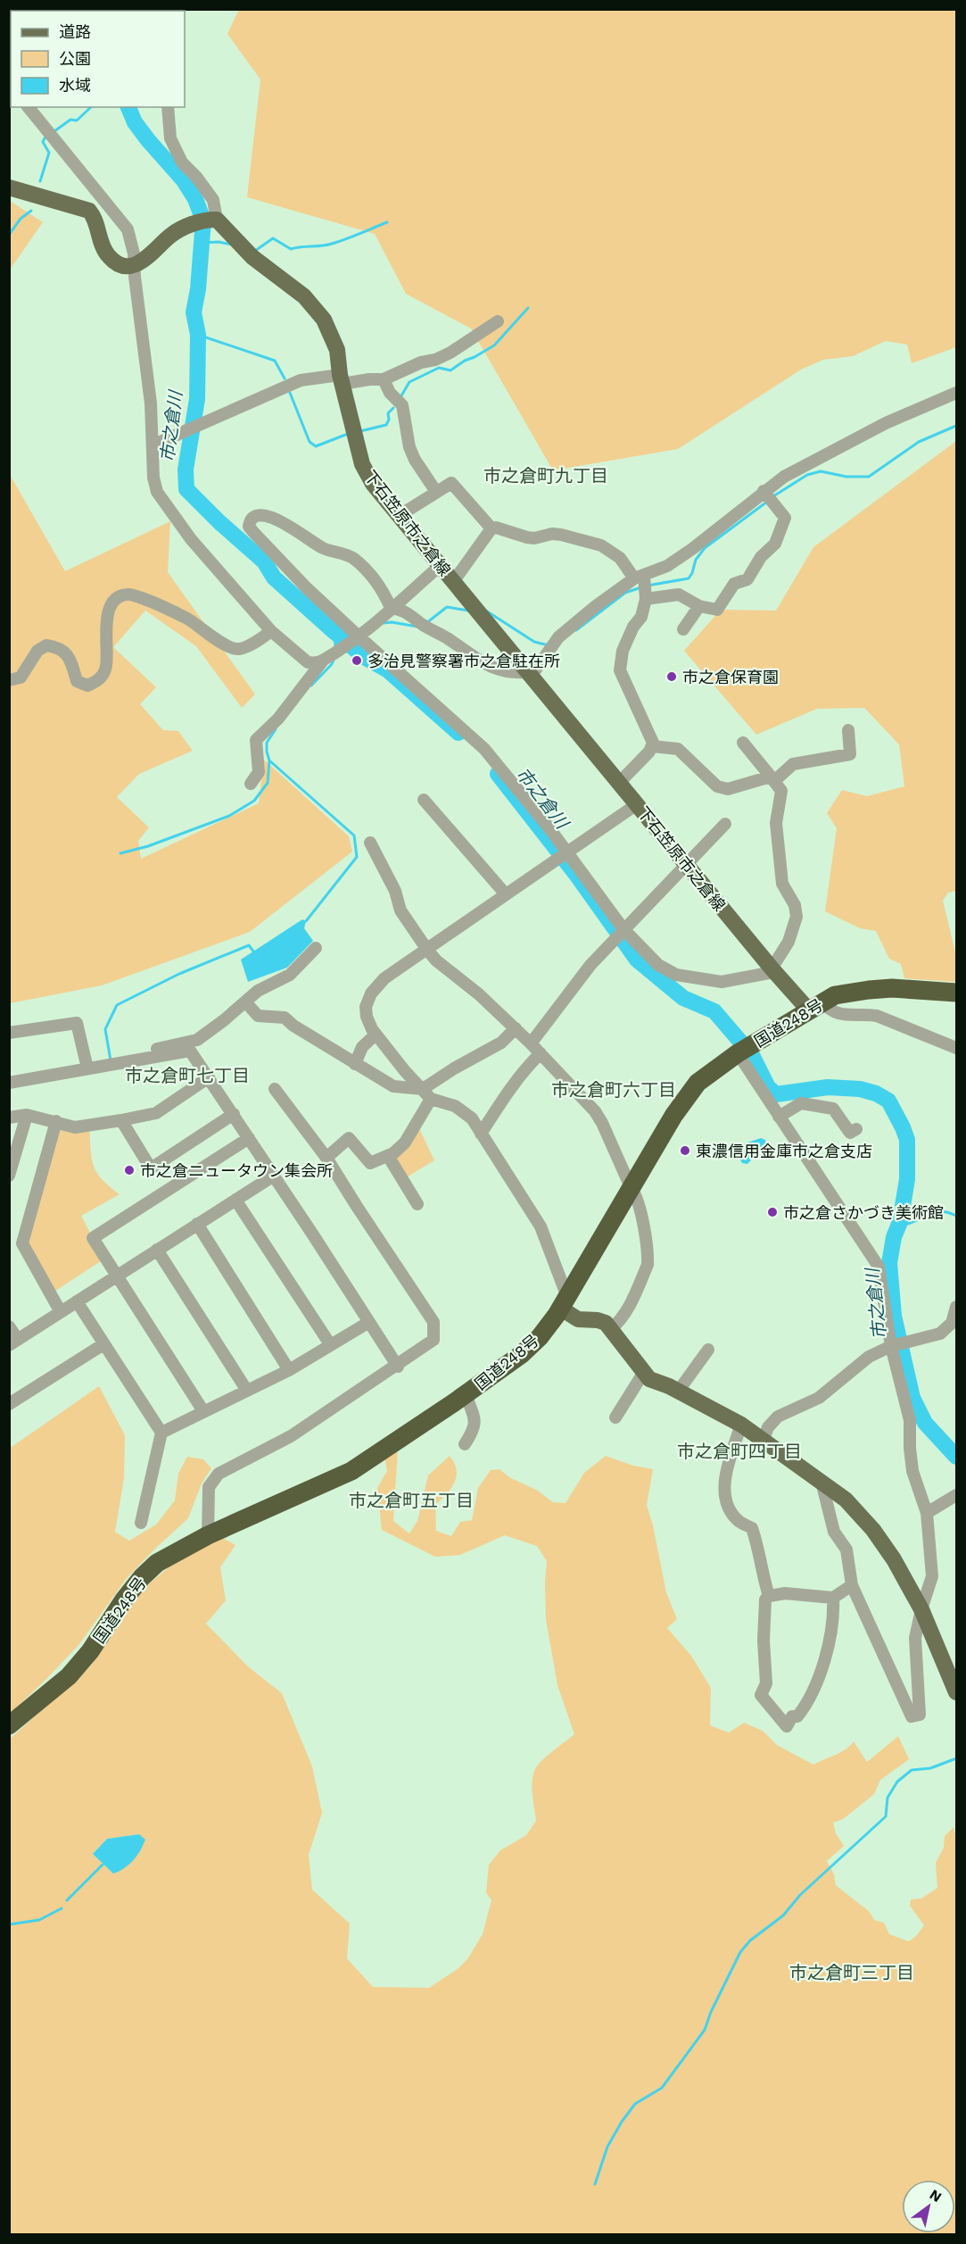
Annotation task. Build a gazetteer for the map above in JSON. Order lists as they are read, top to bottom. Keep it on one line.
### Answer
{"streets":{"highway":["国道248号"],"main road":["下石笠原市之倉線"]},"crossings":[["下石笠原市之倉線","国道248号"]],"districts":["市之倉町九丁目","市之倉町七丁目","市之倉町六丁目","市之倉町四丁目","市之倉町五丁目","市之倉町三丁目"],"water":["市之倉川"],"places":["多治見警察署市之倉駐在所","市之倉保育園","東濃信用金庫市之倉支店","市之倉ニュータウン集会所","市之倉さかづき美術館"],"legend":["道路","公園","水域"],"north":"top right"}
